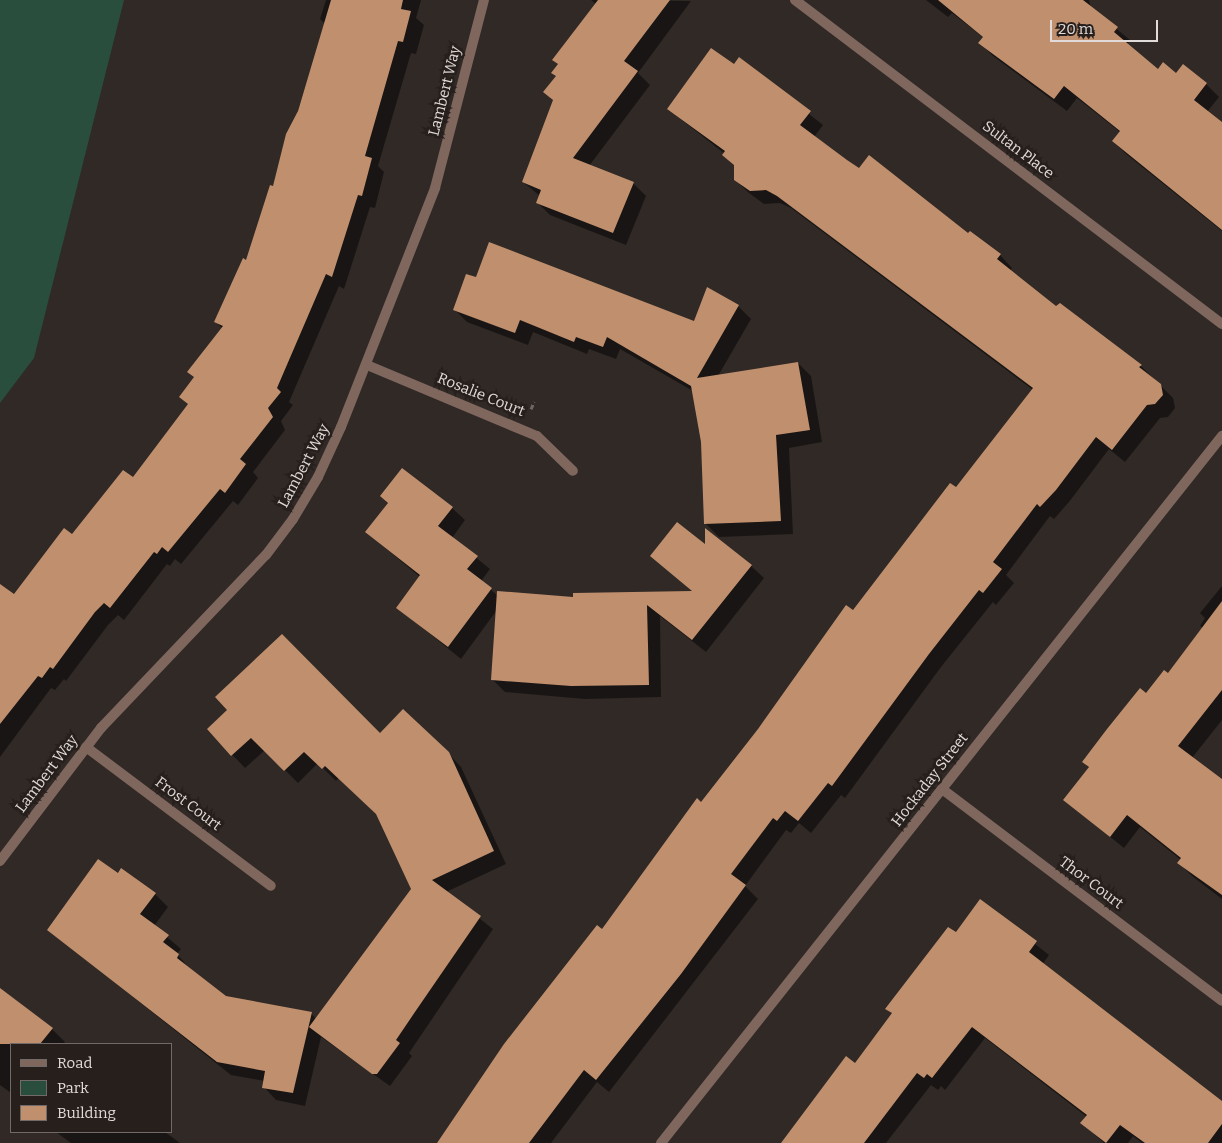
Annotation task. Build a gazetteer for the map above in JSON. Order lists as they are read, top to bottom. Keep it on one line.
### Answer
{"streets":{"street":["Lambert Way","Sultan Place","Rosalie Court","Hockaday Street","Frost Court","Thor Court"]},"crossings":[["Lambert Way","Rosalie Court"],["Lambert Way","Frost Court"],["Hockaday Street","Thor Court"]],"legend":["Road","Park","Building"],"scale_bar":"20 m"}
